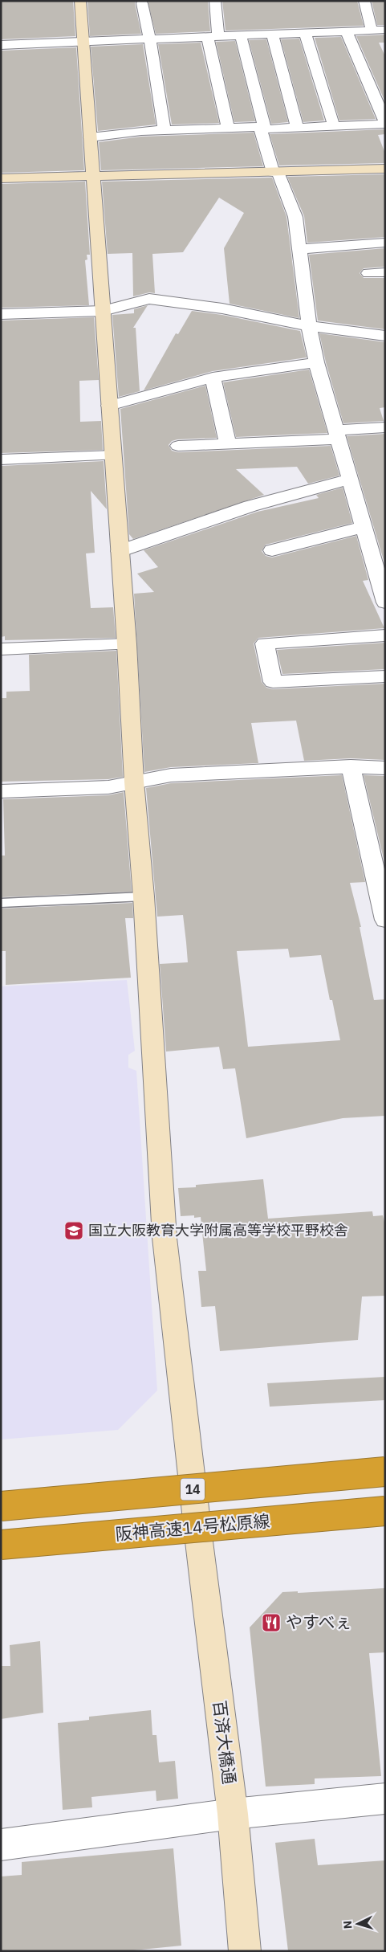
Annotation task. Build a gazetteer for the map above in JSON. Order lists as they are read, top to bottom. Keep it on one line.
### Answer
{"streets":{"highway":["14","阪神高速14号松原線"],"street":["百済大橋通"]},"places":{"school or university":["国立大阪教育大学附属高等学校平野校舎"],"restaurant":["やすべぇ"]},"north":"left"}
